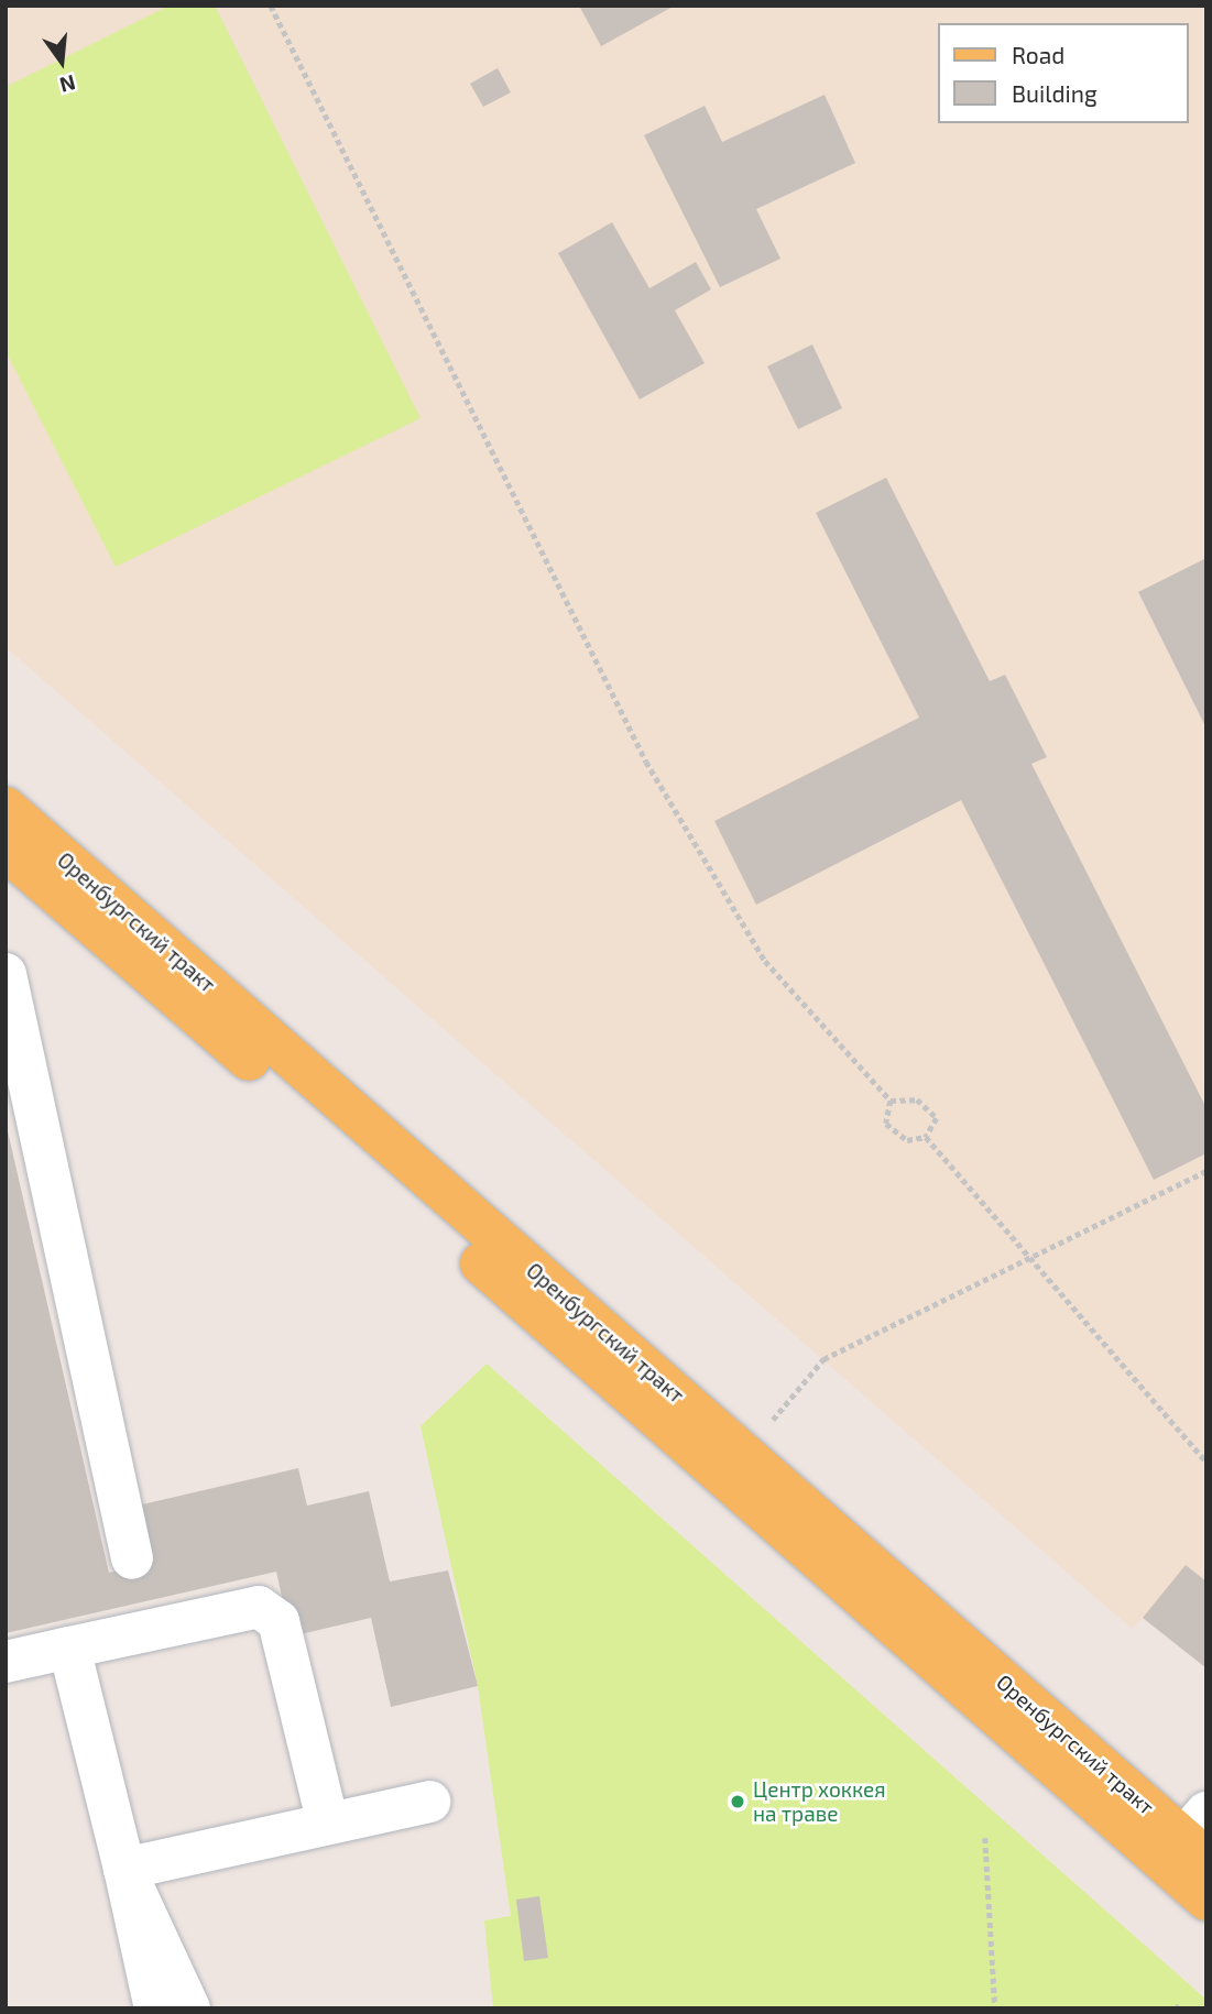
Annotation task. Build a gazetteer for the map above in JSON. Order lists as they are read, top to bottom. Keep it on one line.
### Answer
{"streets":{"main road":["Оренбургский тракт"]},"places":["Центр хоккея на траве"],"legend":["Road","Building"],"north":"bottom"}
